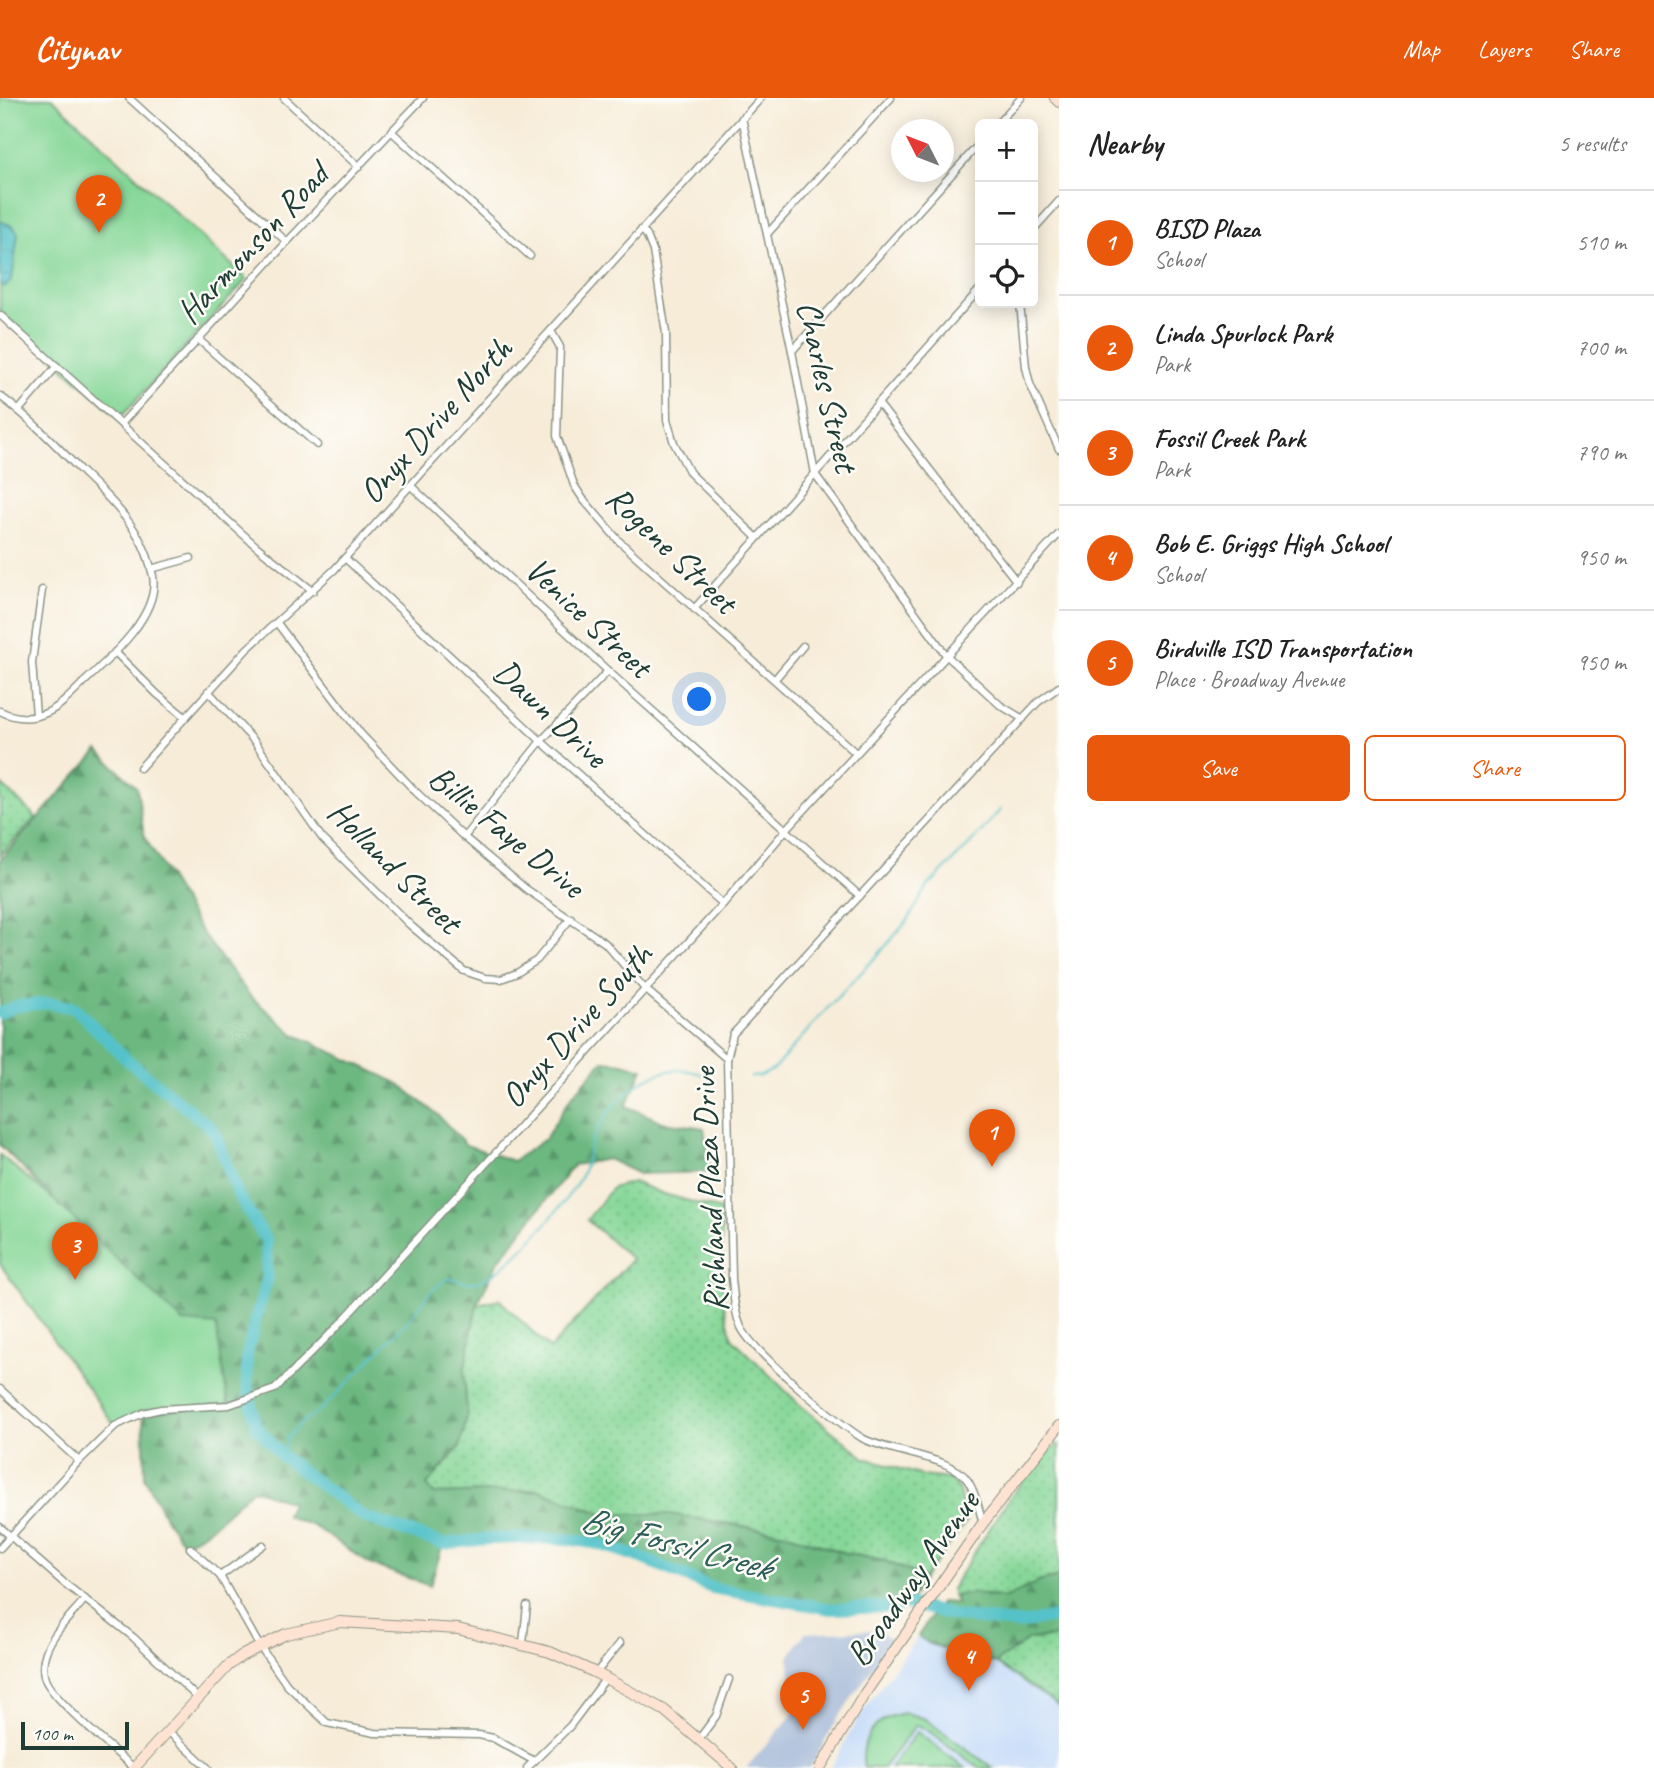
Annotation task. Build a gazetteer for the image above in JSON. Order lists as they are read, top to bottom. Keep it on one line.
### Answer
{"streets":{"street":["Harmonson Road","Charles Street","Onyx Drive North","Rogene Street","Venice Street","Dawn Drive","Billie Faye Drive","Holland Street","Onyx Drive South","Richland Plaza Drive","Broadway Avenue"]},"crossings":[["Charles Street","Onyx Drive North"],["Charles Street","Onyx Drive South"],["Charles Street","Richland Plaza Drive"],["Onyx Drive North","Rogene Street"],["Onyx Drive North","Venice Street"],["Onyx Drive North","Dawn Drive"],["Onyx Drive North","Billie Faye Drive"],["Onyx Drive North","Holland Street"],["Rogene Street","Onyx Drive South"],["Venice Street","Onyx Drive South"],["Venice Street","Richland Plaza Drive"],["Dawn Drive","Onyx Drive South"],["Billie Faye Drive","Holland Street"],["Billie Faye Drive","Onyx Drive South"],["Billie Faye Drive","Richland Plaza Drive"],["Richland Plaza Drive","Broadway Avenue"]],"water":["Big Fossil Creek"],"scale_bar":"100 m","north":"top left","page":{"header":"Citynav","nav":["Map","Layers","Share"],"heading":["Nearby","5 results"],"map_buttons":["+","−"],"pins":["2","1","3","4","5"],"list":[{"mark":"1","name":"BISD Plaza","note":"School","value":"510 m"},{"mark":"2","name":"Linda Spurlock Park","note":"Park","value":"700 m"},{"mark":"3","name":"Fossil Creek Park","note":"Park","value":"790 m"},{"mark":"4","name":"Bob E. Griggs High School","note":"School","value":"950 m"},{"mark":"5","name":"Birdville ISD Transportation","note":"Place · Broadway Avenue","value":"950 m"}],"buttons":["Save","Share"],"scale":"100 m"}}
